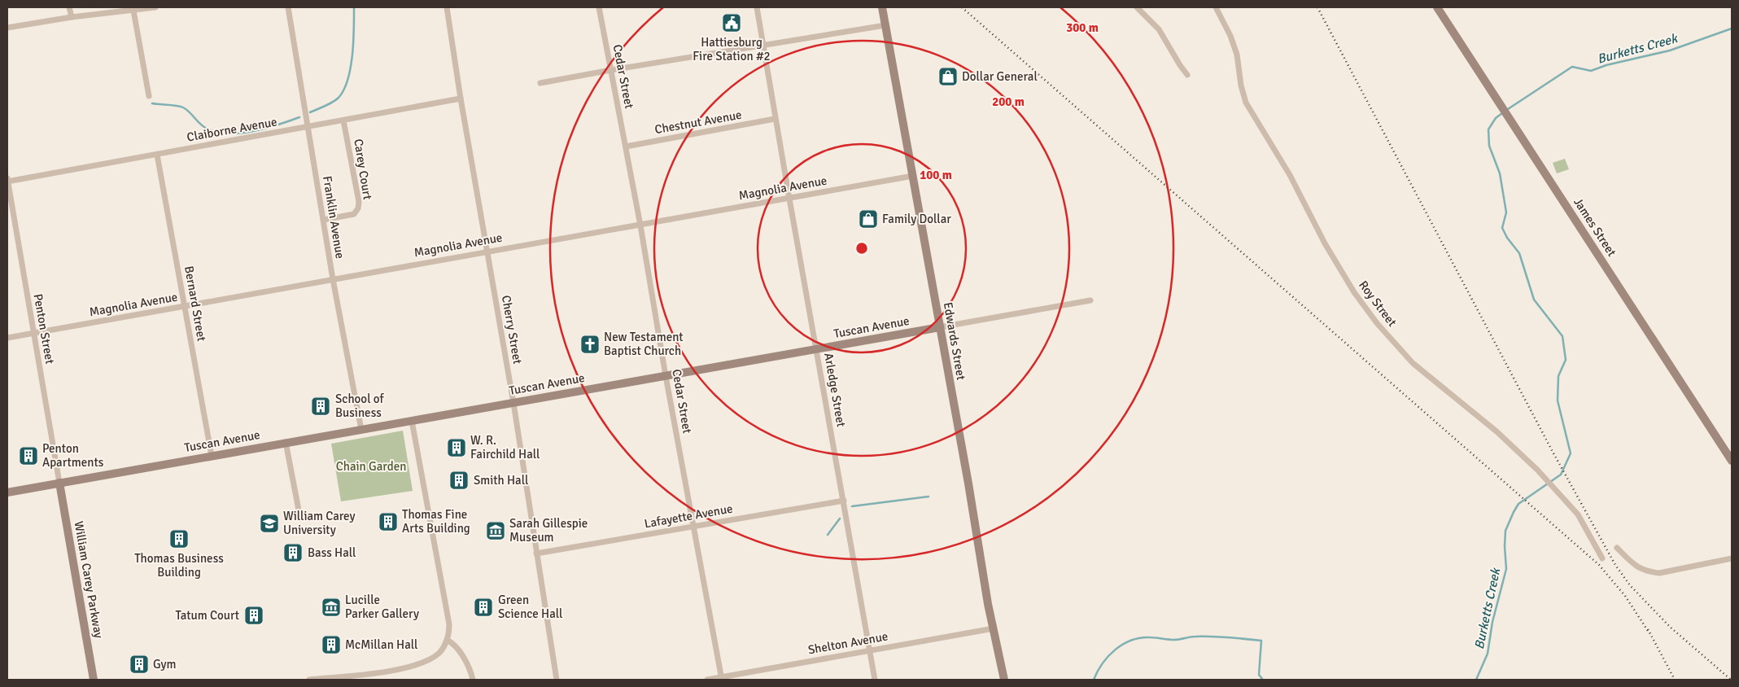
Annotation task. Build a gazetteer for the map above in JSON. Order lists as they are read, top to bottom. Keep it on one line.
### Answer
{"streets":{"main road":["James Street","Tuscan Avenue","Edwards Street","William Carey Parkway"],"street":["Cedar Street","Chestnut Avenue","Claiborne Avenue","Carey Court","Magnolia Avenue","Franklin Avenue","Bernard Street","Roy Street","Penton Street","Cherry Street","Arledge Street","Lafayette Avenue","Shelton Avenue"]},"crossings":[["Cedar Street","Chestnut Avenue"],["Cedar Street","Magnolia Avenue"],["Cedar Street","Tuscan Avenue"],["Cedar Street","Lafayette Avenue"],["Cedar Street","Shelton Avenue"],["Chestnut Avenue","Arledge Street"],["Claiborne Avenue","Carey Court"],["Claiborne Avenue","Franklin Avenue"],["Claiborne Avenue","Bernard Street"],["Claiborne Avenue","Penton Street"],["Claiborne Avenue","Cherry Street"],["Carey Court","Franklin Avenue"],["Magnolia Avenue","Franklin Avenue"],["Magnolia Avenue","Bernard Street"],["Magnolia Avenue","Penton Street"],["Magnolia Avenue","Cherry Street"],["Magnolia Avenue","Edwards Street"],["Magnolia Avenue","Arledge Street"],["Franklin Avenue","Tuscan Avenue"],["Bernard Street","Tuscan Avenue"],["Tuscan Avenue","Penton Street"],["Tuscan Avenue","Cherry Street"],["Tuscan Avenue","Edwards Street"],["Tuscan Avenue","Arledge Street"],["Tuscan Avenue","William Carey Parkway"],["Penton Street","William Carey Parkway"],["Cherry Street","Lafayette Avenue"],["Edwards Street","Shelton Avenue"],["Arledge Street","Lafayette Avenue"],["Arledge Street","Shelton Avenue"]],"water":["Burketts Creek"],"parks":["Chain Garden"],"places":{"public building":["Hattiesburg Fire Station #2"],"shop":["Dollar General","Family Dollar"],"church":["New Testament Baptist Church"],"building":["School of Business","W. R. Fairchild Hall","Penton Apartments","Smith Hall","Thomas Fine Arts Building","Thomas Business Building","Bass Hall","Green Science Hall","Tatum Court","McMillan Hall","Gym"],"school or university":["William Carey University"],"museum":["Sarah Gillespie Museum","Lucille Parker Gallery"]},"rings":["300 m","200 m","100 m"]}
